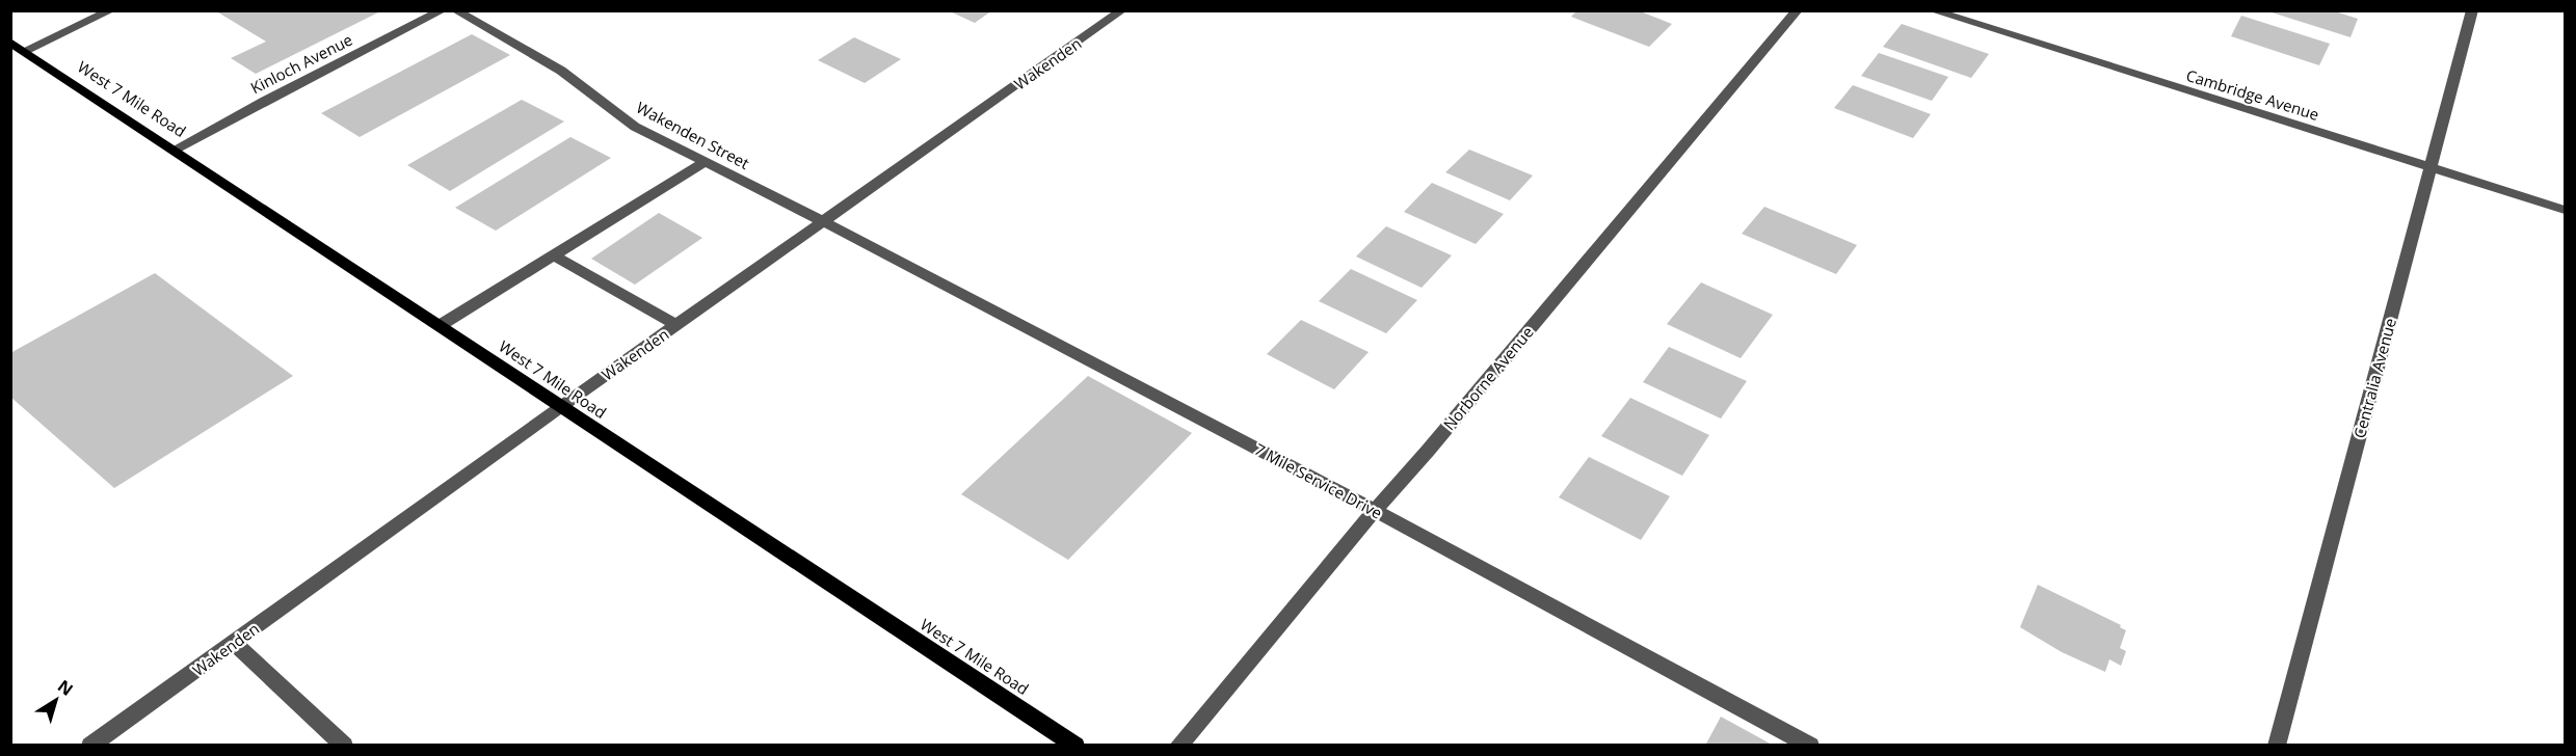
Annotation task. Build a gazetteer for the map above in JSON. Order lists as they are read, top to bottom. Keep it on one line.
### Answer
{"streets":{"main road":["West 7 Mile Road"],"street":["Kinloch Avenue","Wakenden","Cambridge Avenue","Wakenden Street","Norborne Avenue","Centralia Avenue","7 Mile Service Drive"]},"crossings":[["Kinloch Avenue","West 7 Mile Road"],["Wakenden","West 7 Mile Road"],["Wakenden","Wakenden Street"],["Wakenden","7 Mile Service Drive"],["Cambridge Avenue","Centralia Avenue"],["Wakenden Street","7 Mile Service Drive"],["Norborne Avenue","7 Mile Service Drive"]],"north":"top right"}
